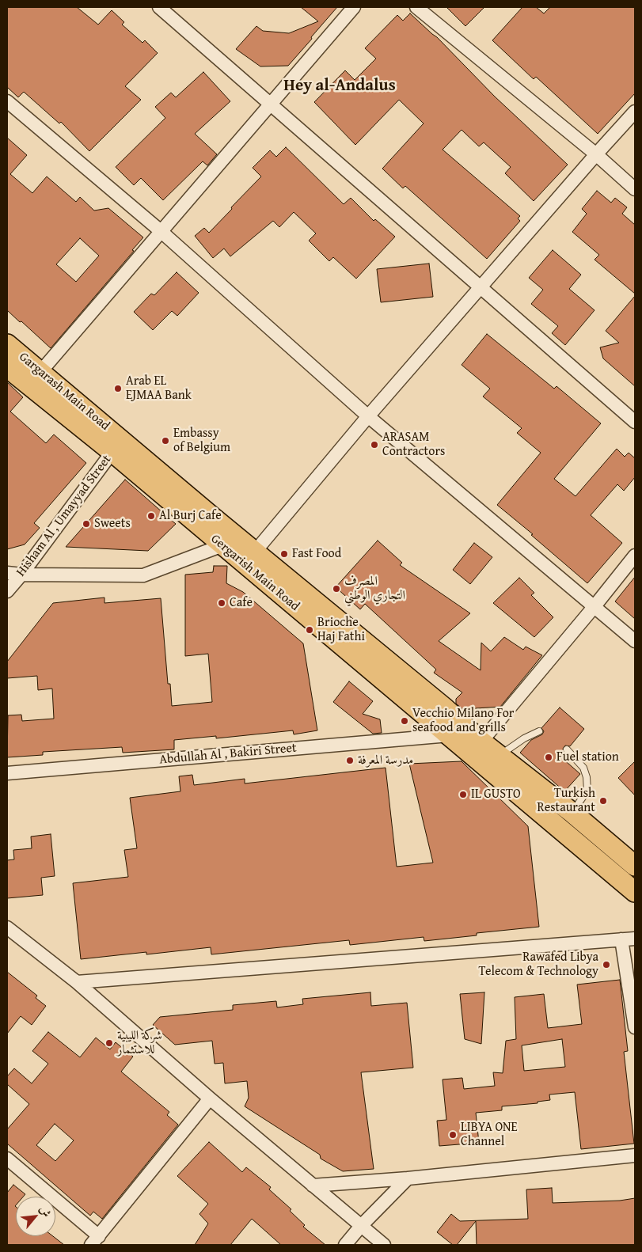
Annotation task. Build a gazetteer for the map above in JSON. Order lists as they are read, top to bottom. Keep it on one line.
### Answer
{"streets":{"main road":["Gargarash Main Road","Gergarish Main Road"],"street":["Hisham Al , Umayyad Street","Abdullah Al , Bakiri Street"]},"crossings":[["Gargarash Main Road","Hisham Al , Umayyad Street"],["Gargarash Main Road","Gergarish Main Road"],["Hisham Al , Umayyad Street","Gergarish Main Road"],["Gergarish Main Road","Abdullah Al , Bakiri Street"]],"districts":["Hey al-Andalus"],"places":["Arab EL EJMAA Bank","Embassy of Belgium","ARASAM Contractors","Al Burj Cafe","Sweets","Fast Food","المصرف التجاري الوطني","Cafe","Brioche Haj Fathi","Vecchio Milano For seafood and grills","Fuel station","مدرسة المعرفة","IL GUSTO","Turkish Restaurant","Rawafed Libya Telecom & Technology","شركة الليبية للاستثمار","LIBYA ONE Channel"],"north":"top right"}
